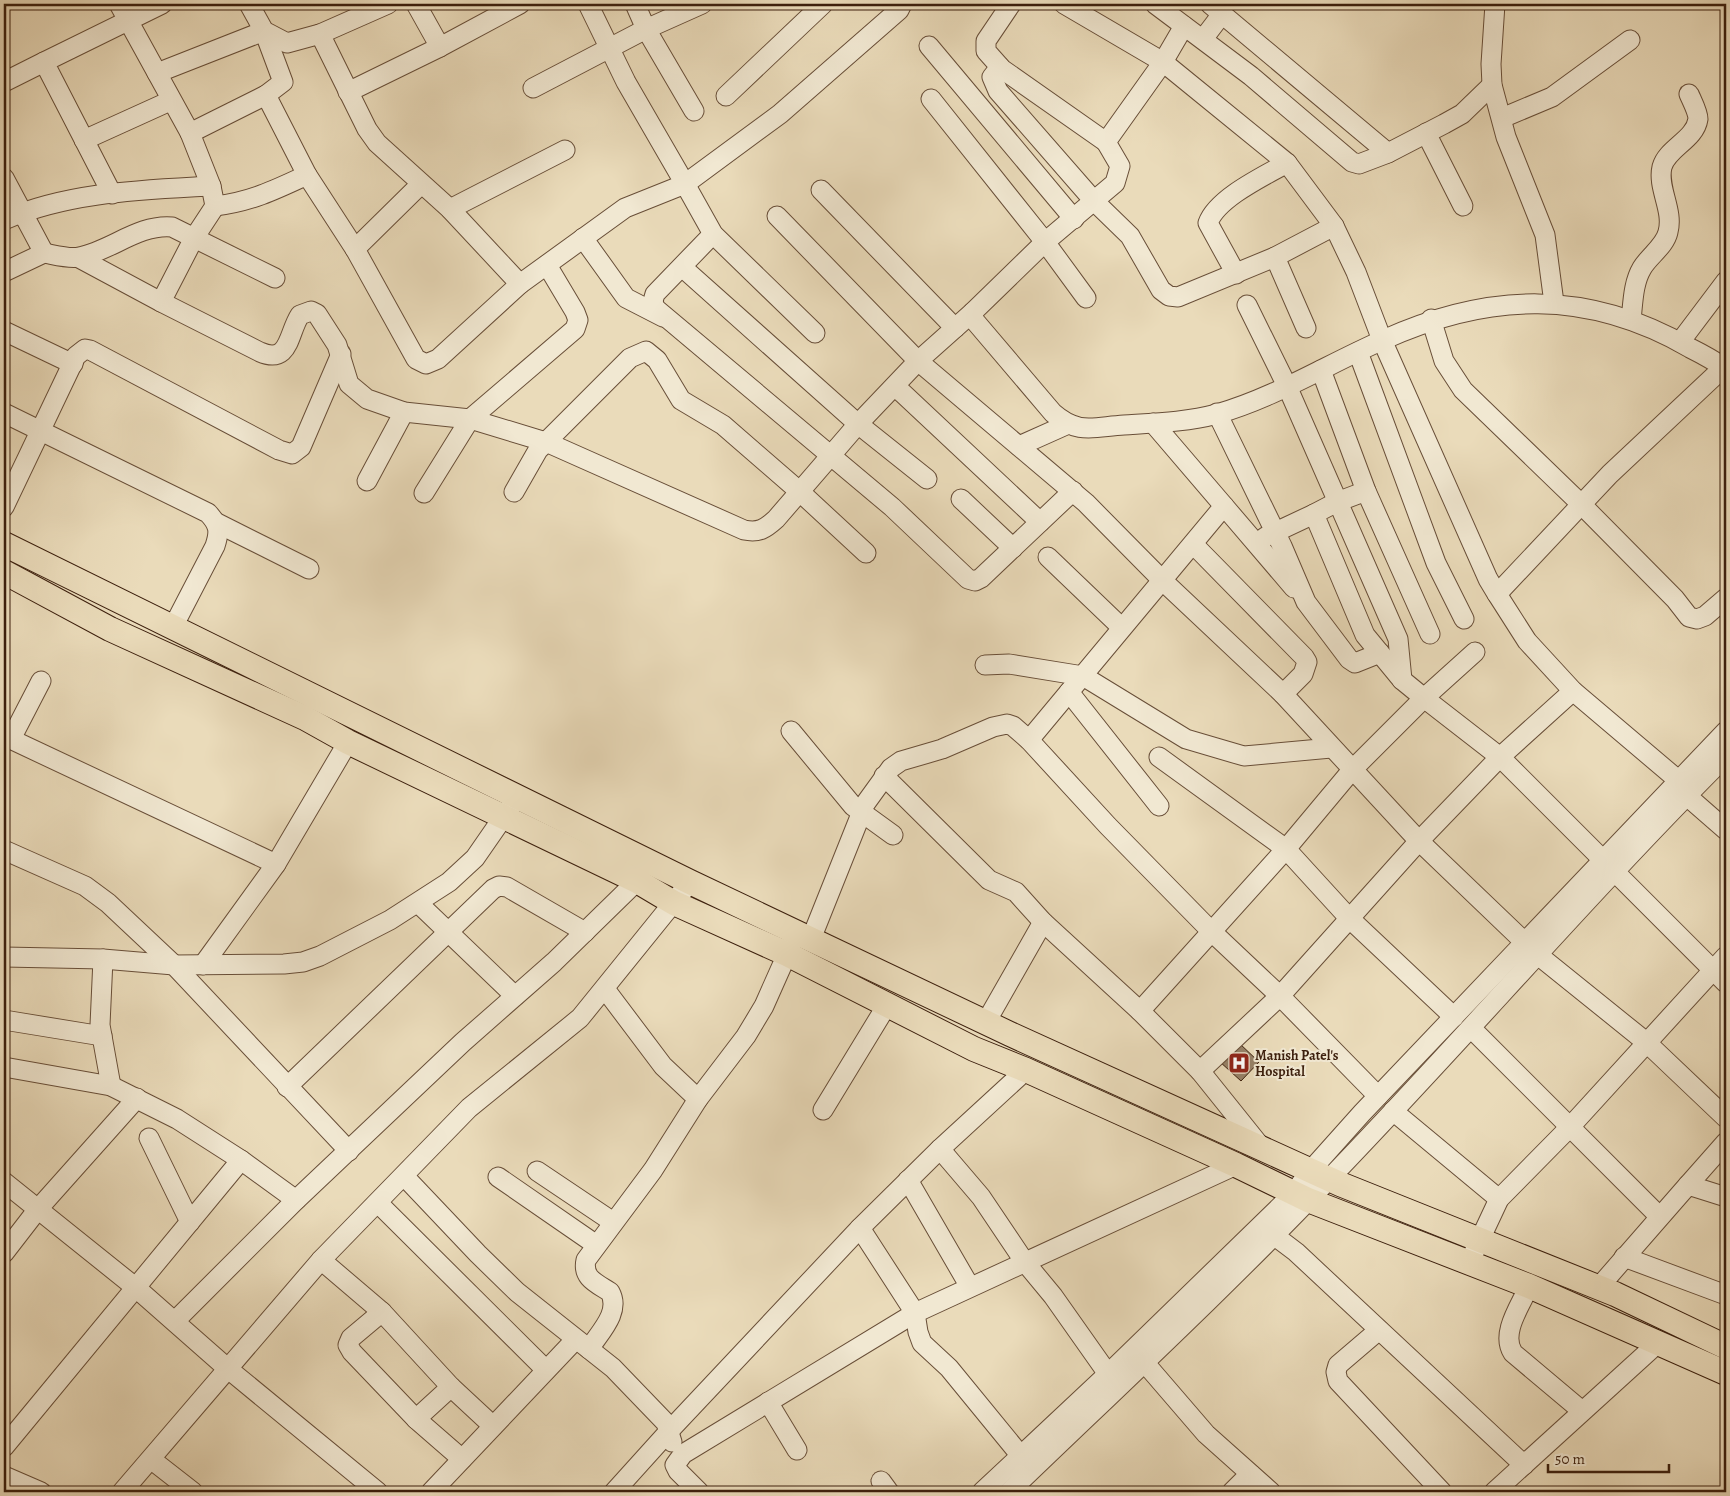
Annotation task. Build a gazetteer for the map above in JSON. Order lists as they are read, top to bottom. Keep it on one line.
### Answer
{"places":{"hospital":["Manish Patel's Hospital"]},"scale_bar":"50 m"}
